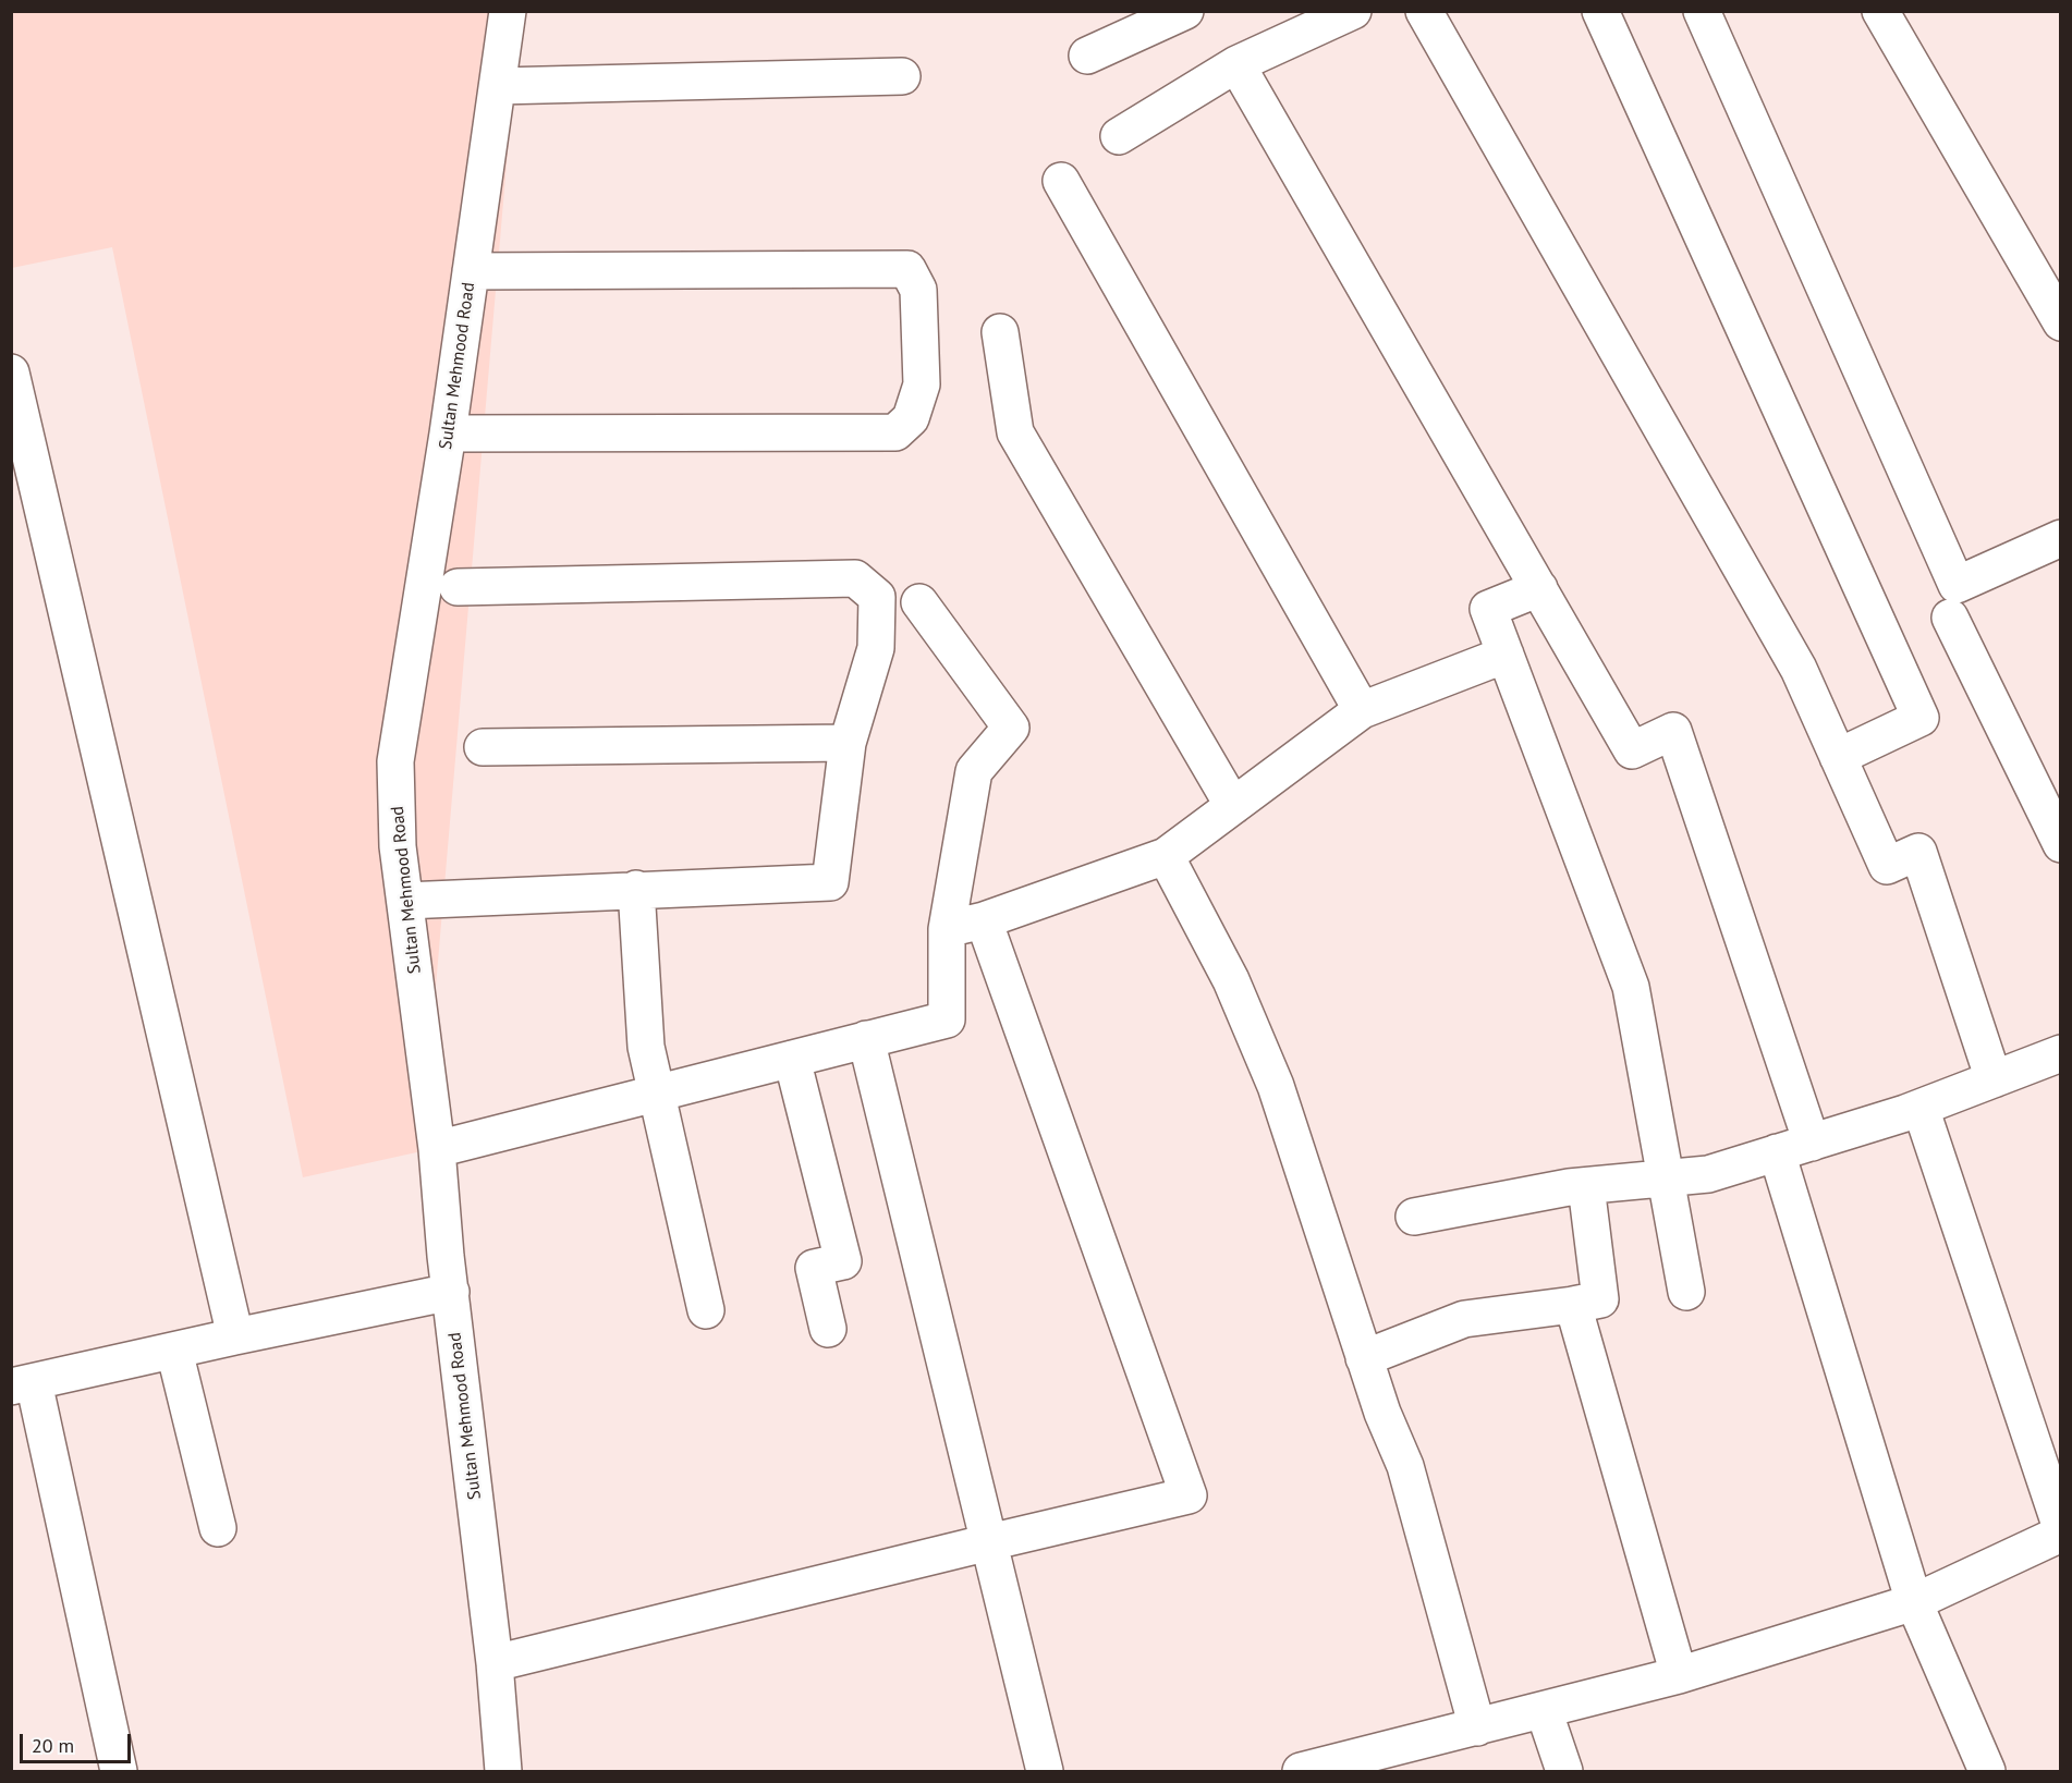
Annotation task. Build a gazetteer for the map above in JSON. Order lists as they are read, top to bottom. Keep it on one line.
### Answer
{"streets":{"street":["Sultan Mehmood Road"]},"scale_bar":"20 m"}
